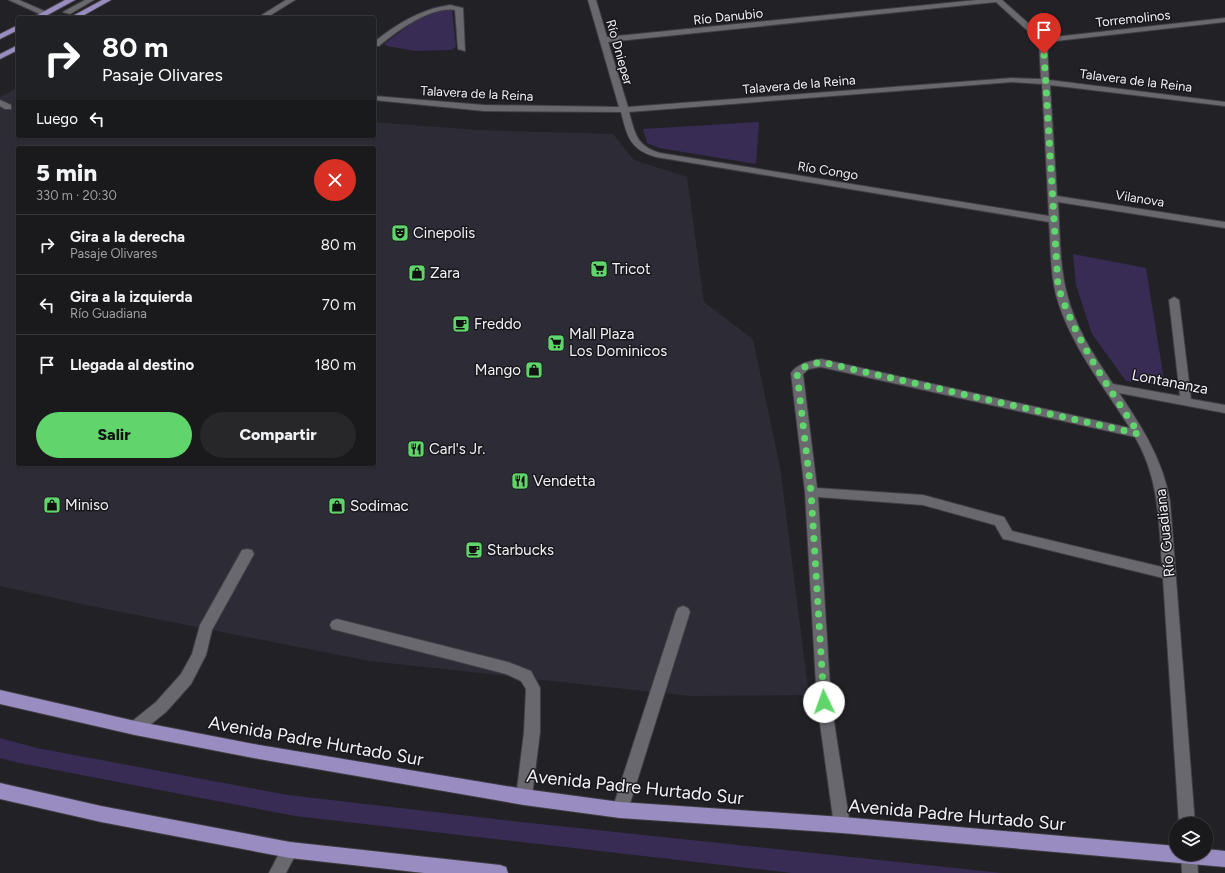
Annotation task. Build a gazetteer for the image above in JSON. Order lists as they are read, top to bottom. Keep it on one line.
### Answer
{"streets":{"main road":["Avenida Padre Hurtado Sur"],"street":["Río Danubio","Torremolinos","Río Dnieper","Talavera de la Reina","Río Congo","Vilanova","Lontananza","Río Guadiana"]},"crossings":[["Río Danubio","Río Dnieper"],["Torremolinos","Río Guadiana"],["Río Dnieper","Talavera de la Reina"],["Río Dnieper","Río Congo"],["Talavera de la Reina","Río Congo"],["Talavera de la Reina","Río Guadiana"],["Río Congo","Río Guadiana"],["Vilanova","Río Guadiana"],["Lontananza","Río Guadiana"]],"places":{"theatre":["Cinepolis"],"supermarket":["Tricot","Mall Plaza Los Dominicos"],"shop":["Zara","Mango","Miniso","Sodimac"],"cafe":["Freddo","Starbucks"],"restaurant":["Carl's Jr.","Vendetta"]},"page":{"turn":["80 m","Pasaje Olivares"],"then":"Luego","heading":["5 min","330 m · 20:30"],"list":[{"name":"Gira a la derecha","note":"Pasaje Olivares","value":"80 m"},{"name":"Gira a la izquierda","note":"Río Guadiana","value":"70 m"},{"name":"Llegada al destino","value":"180 m"}],"buttons":["Salir","Compartir"]}}
